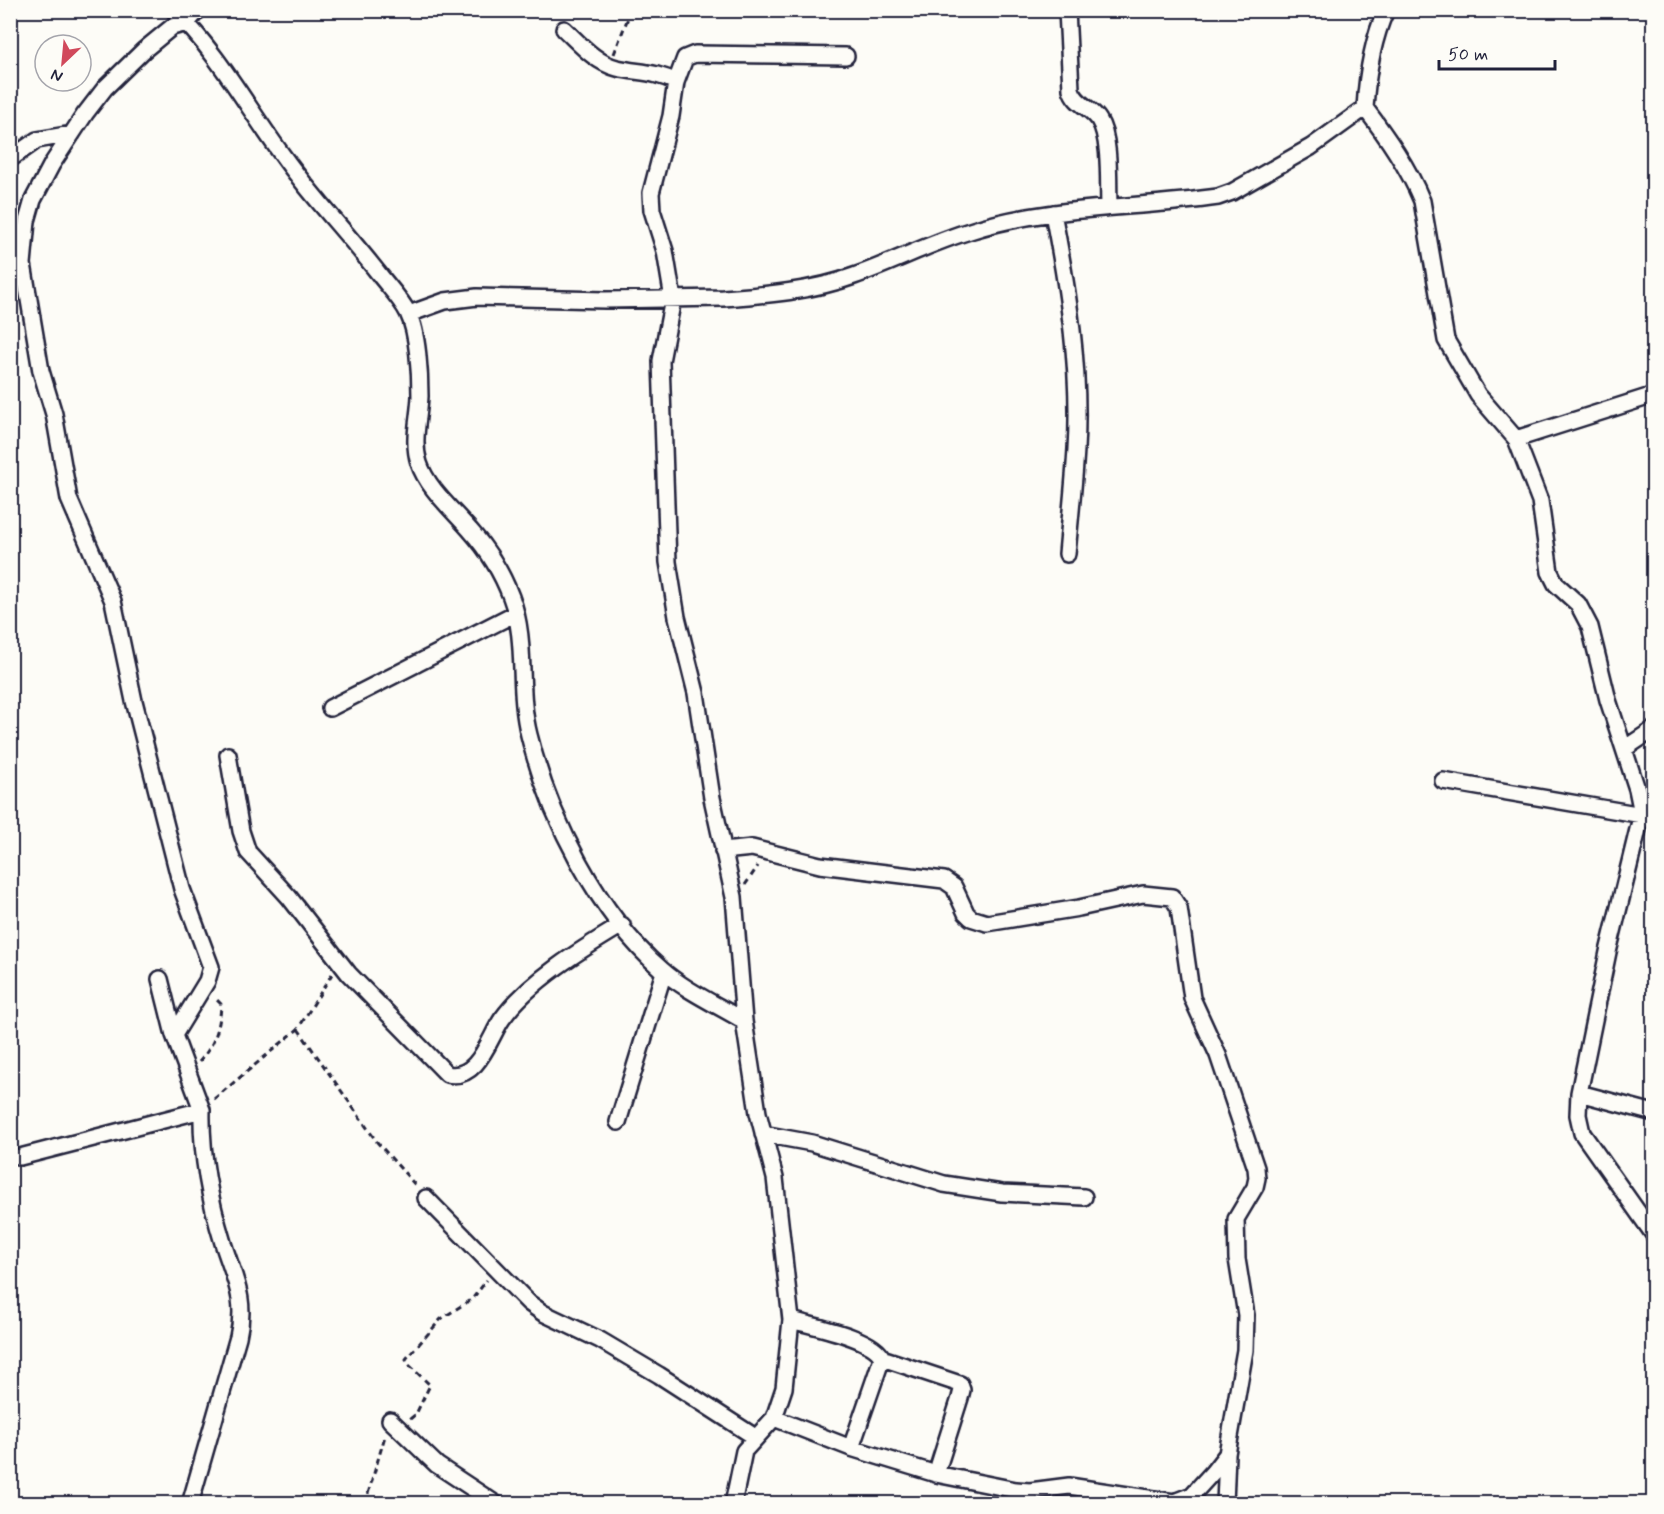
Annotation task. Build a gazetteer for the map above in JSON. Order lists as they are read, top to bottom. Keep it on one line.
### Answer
{"scale_bar":"50 m","north":"bottom left"}
